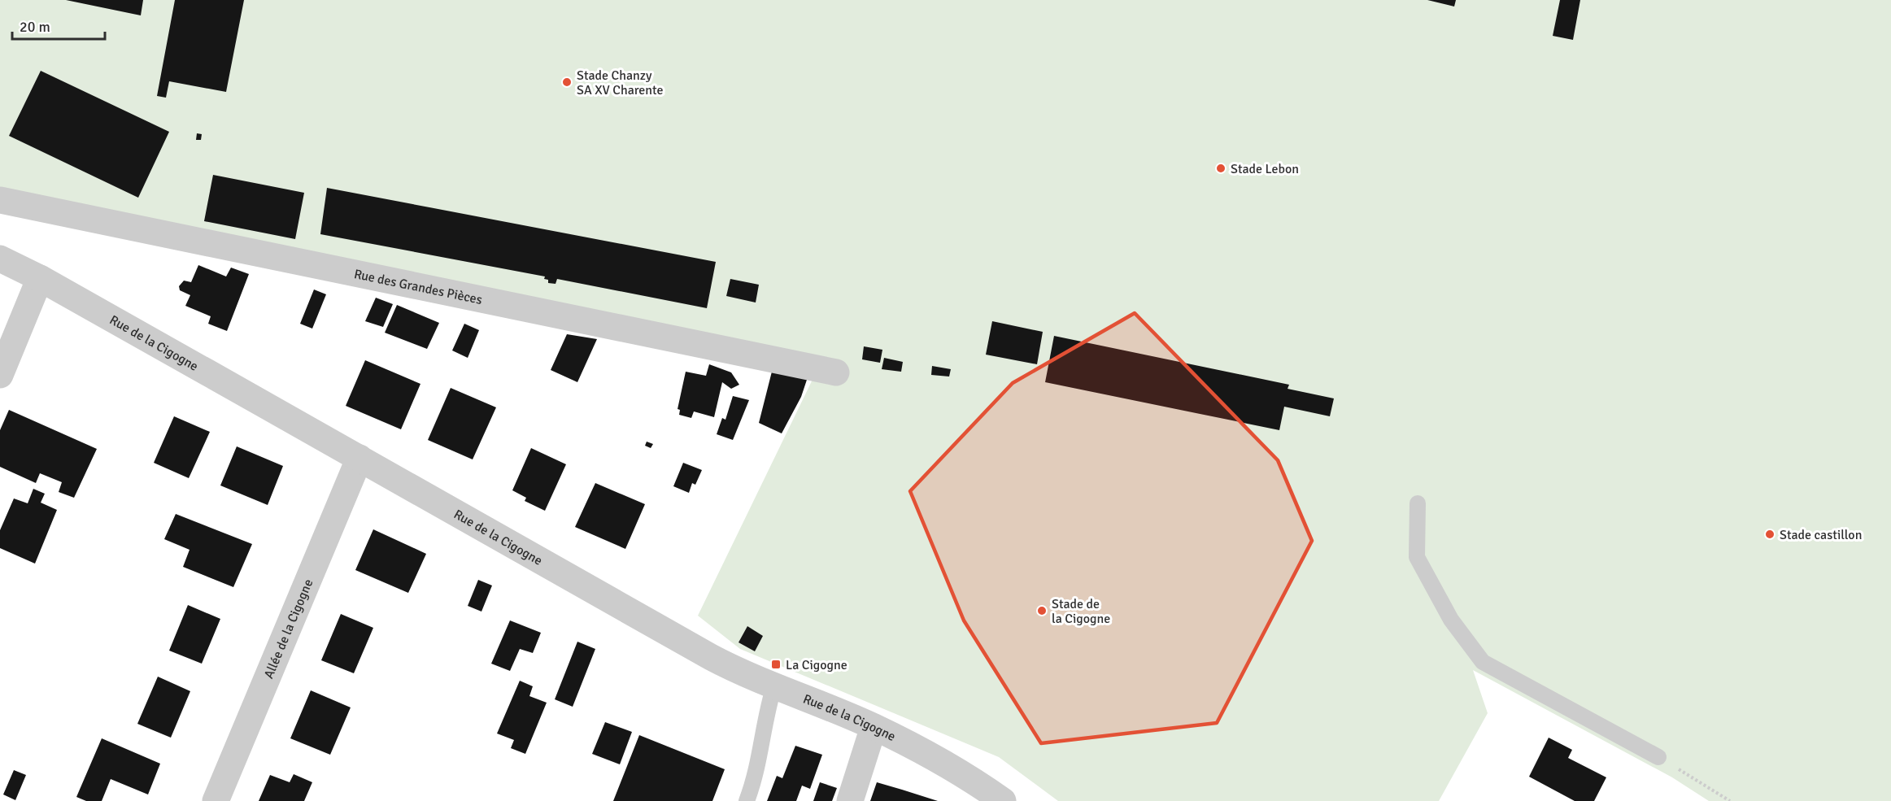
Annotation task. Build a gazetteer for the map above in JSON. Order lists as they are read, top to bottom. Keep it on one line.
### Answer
{"streets":{"street":["Rue des Grandes Pièces","Rue de la Cigogne","Allée de la Cigogne"]},"crossings":[["Rue de la Cigogne","Allée de la Cigogne"]],"places":{"other":["Stade Chanzy SA XV Charente","Stade Lebon","Stade castillon","Stade de la Cigogne"],"transit":["La Cigogne"]},"scale_bar":"20 m"}
